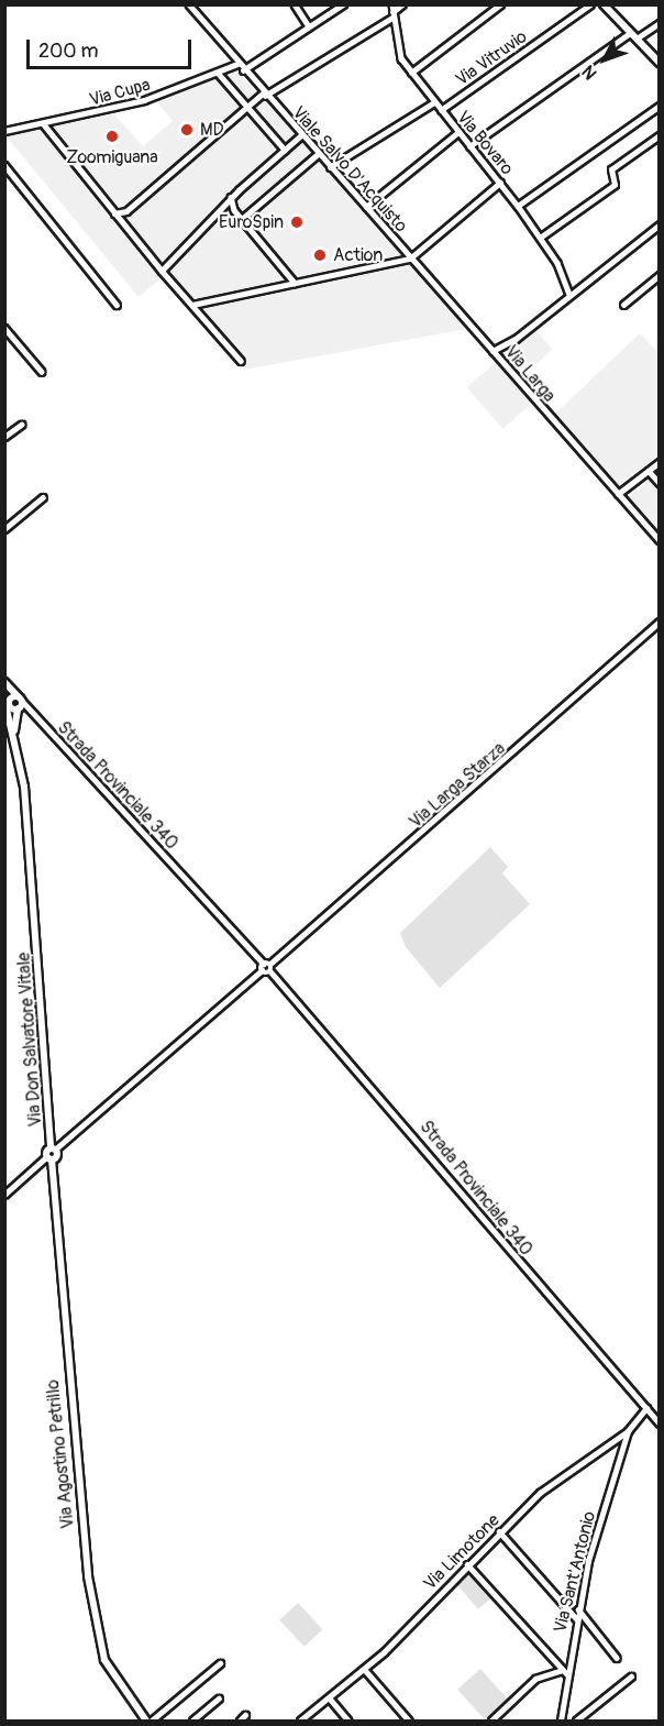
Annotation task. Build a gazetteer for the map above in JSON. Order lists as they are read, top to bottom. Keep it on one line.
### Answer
{"streets":{"street":["Via Vitruvio","Via Cupa","Via Bovaro","Viale Salvo D'Acquisto","Via Larga","Strada Provinciale 340","Via Larga Starza","Via Don Salvatore Vitale","Via Agostino Petrillo","Via Limotone","Via Sant'Antonio"]},"crossings":[["Via Vitruvio","Via Bovaro"],["Via Cupa","Viale Salvo D'Acquisto"],["Via Bovaro","Via Larga"],["Viale Salvo D'Acquisto","Via Larga"],["Strada Provinciale 340","Via Larga Starza"],["Strada Provinciale 340","Via Don Salvatore Vitale"],["Strada Provinciale 340","Via Limotone"],["Via Limotone","Via Sant'Antonio"]],"places":["MD","Zoomiguana","EuroSpin","Action"],"scale_bar":"200 m","north":"bottom left"}
